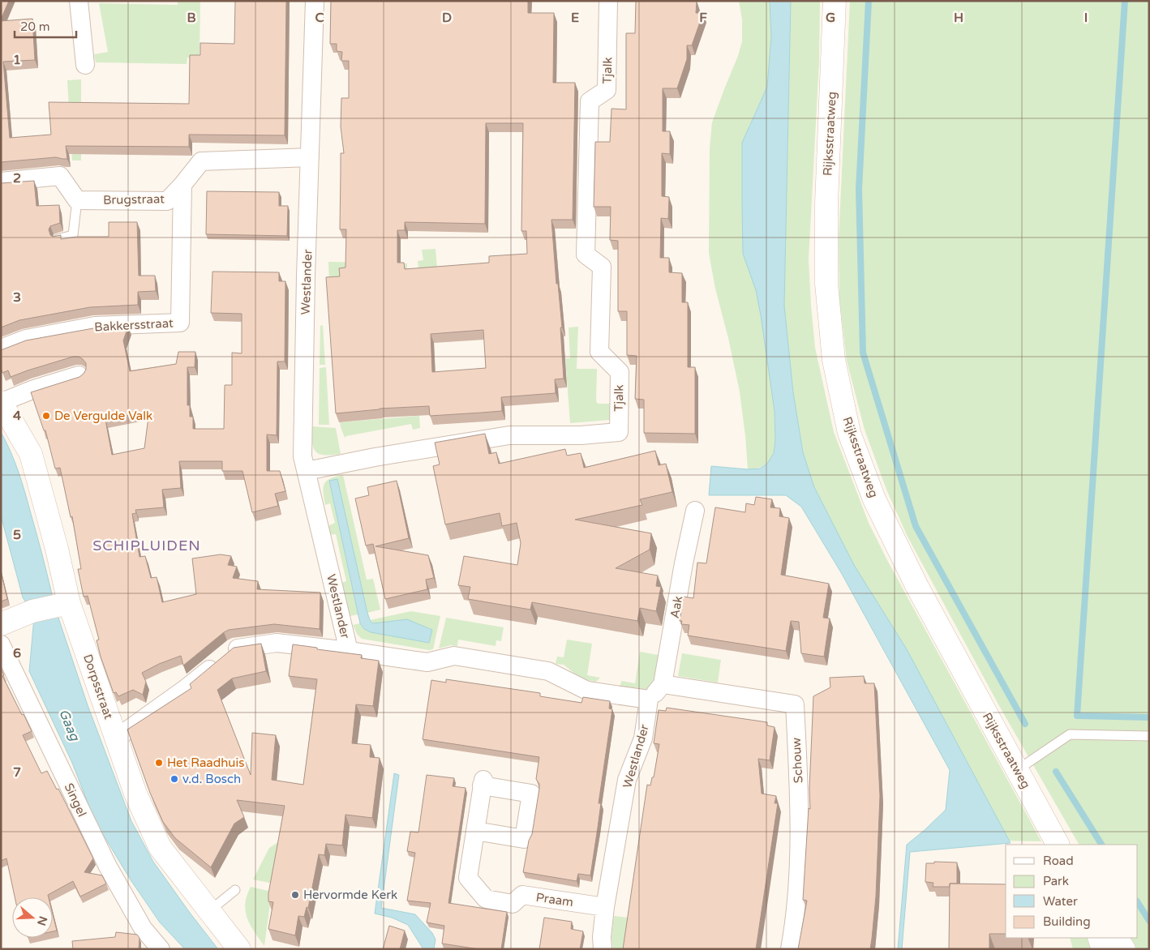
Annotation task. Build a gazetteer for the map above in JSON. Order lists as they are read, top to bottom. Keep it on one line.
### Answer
{"streets":{"main road":["Rijksstraatweg","Dorpsstraat"],"street":["Tjalk","Brugstraat","Westlander","Bakkersstraat","Aak","Schouw","Singel","Praam"]},"crossings":[["Tjalk","Westlander"],["Brugstraat","Westlander"],["Brugstraat","Bakkersstraat"],["Westlander","Praam"],["Aak","Schouw"]],"districts":["SCHIPLUIDEN"],"water":["Gaag"],"places":["De Vergulde Valk","Het Raadhuis","v.d. Bosch","Hervormde Kerk"],"legend":["Road","Park","Water","Building"],"scale_bar":"20 m","north":"right","grid":{"columns":["B","C","D","E","F","G","H","I"],"rows":["1","2","3","4","5","6","7"]}}
